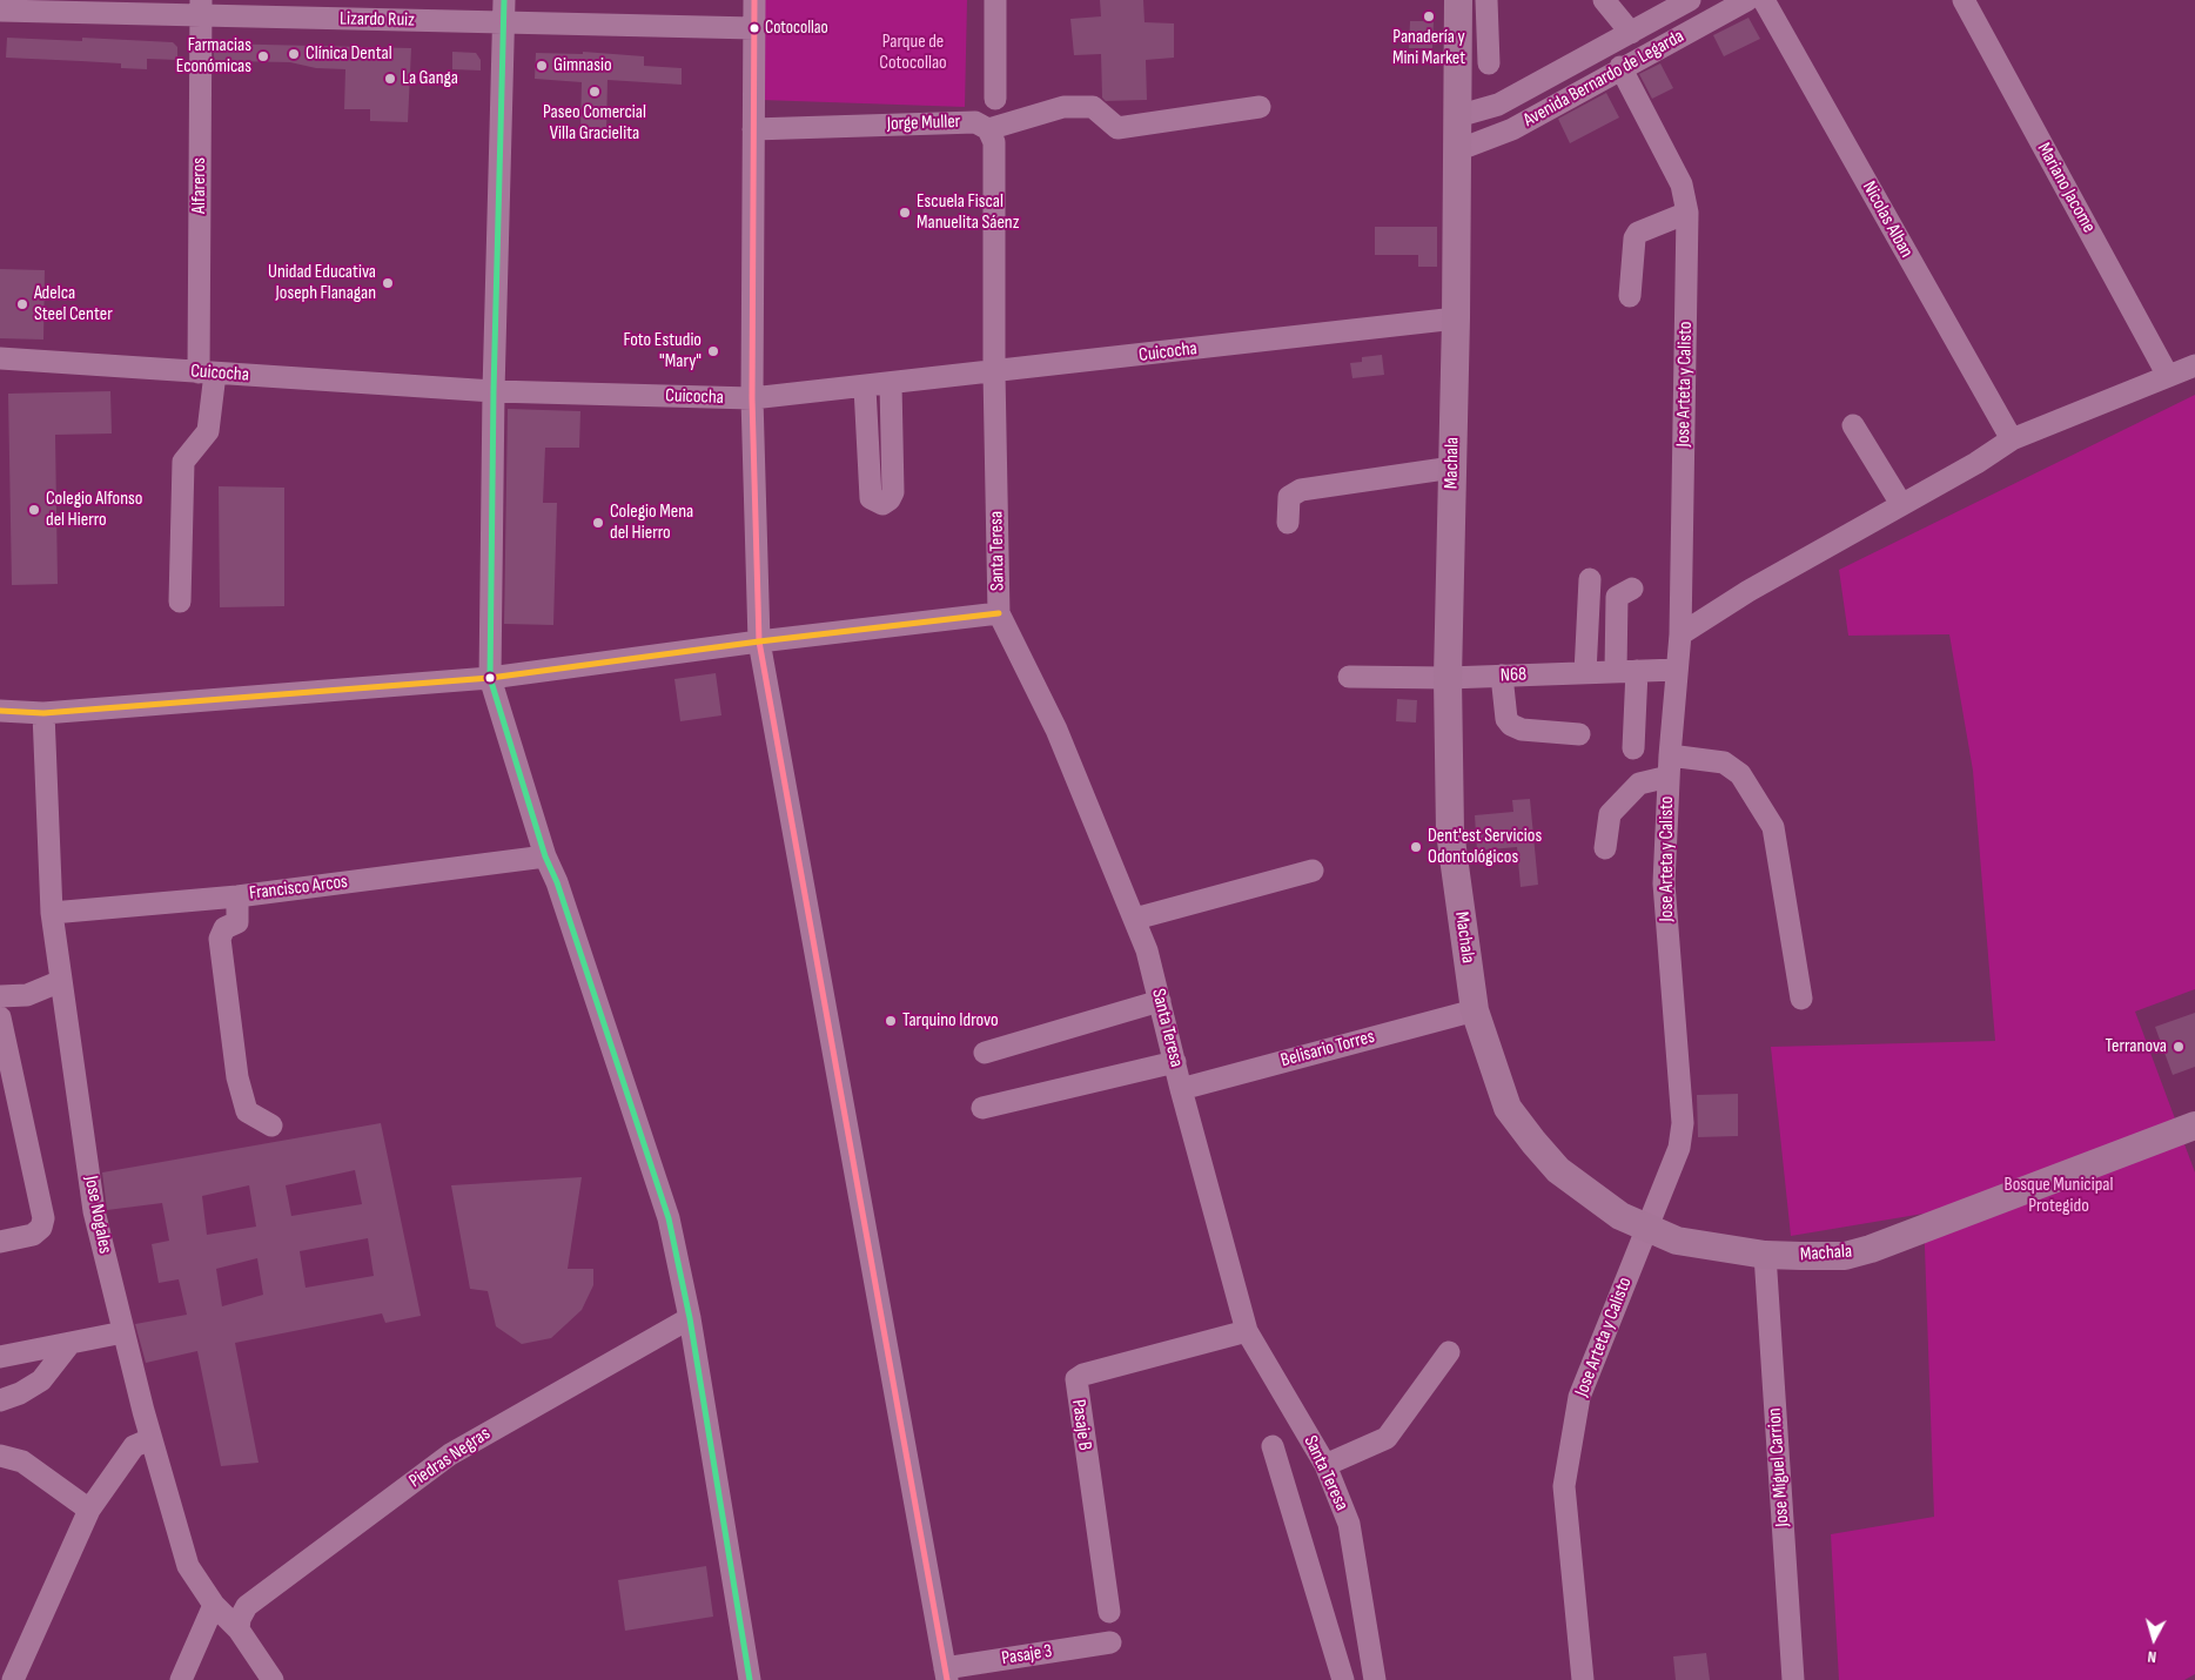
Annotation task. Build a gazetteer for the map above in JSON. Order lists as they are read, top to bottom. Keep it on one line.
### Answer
{"streets":{"main road":["Machala"],"street":["Lizardo Ruiz","Avenida Bernardo de Legarda","Jorge Muller","Alfareros","Mariano Jacome","Nicolas Alban","Cuicocha","Jose Arteta y Calisto","Santa Teresa","N68","Francisco Arcos","Belisario Torres","Jose Nogales","Pasaje B","Piedras Negras","Jose Miguel Carrion","Pasaje 3"]},"crossings":[["Lizardo Ruiz","Alfareros"],["Avenida Bernardo de Legarda","Jose Arteta y Calisto"],["Avenida Bernardo de Legarda","Machala"],["Jorge Muller","Cuicocha"],["Jorge Muller","Santa Teresa"],["Alfareros","Cuicocha"],["Cuicocha","Machala"],["Cuicocha","Santa Teresa"],["Jose Arteta y Calisto","Machala"],["Jose Arteta y Calisto","N68"],["Machala","N68"],["Machala","Belisario Torres"],["Machala","Jose Miguel Carrion"],["Santa Teresa","Belisario Torres"],["Santa Teresa","Pasaje B"],["Francisco Arcos","Jose Nogales"],["Jose Nogales","Piedras Negras"]],"parks":["Parque de Cotocollao","Bosque Municipal Protegido"],"places":["Panadería y Mini Market","Cotocollao","Clínica Dental","Farmacias Económicas","Gimnasio","La Ganga","Paseo Comercial Villa Gracielita","Escuela Fiscal Manuelita Sáenz","Unidad Educativa Joseph Flanagan","Adelca Steel Center","Foto Estudio \"Mary\"","Colegio Alfonso del Hierro","Colegio Mena del Hierro","Dent'est Servicios Odontológicos","Tarquino Idrovo","Terranova"],"north":"bottom"}
